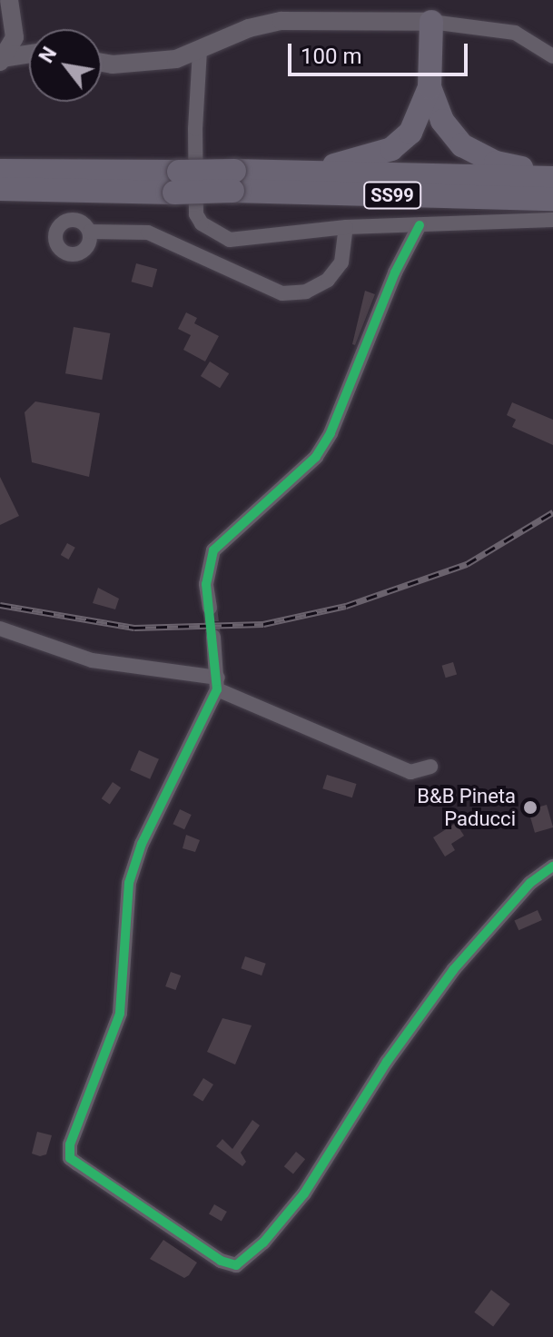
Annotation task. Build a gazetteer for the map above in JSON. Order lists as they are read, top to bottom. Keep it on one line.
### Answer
{"streets":{"highway":["SS99"]},"places":["B&B Pineta Paducci"],"scale_bar":"100 m","north":"top left"}
